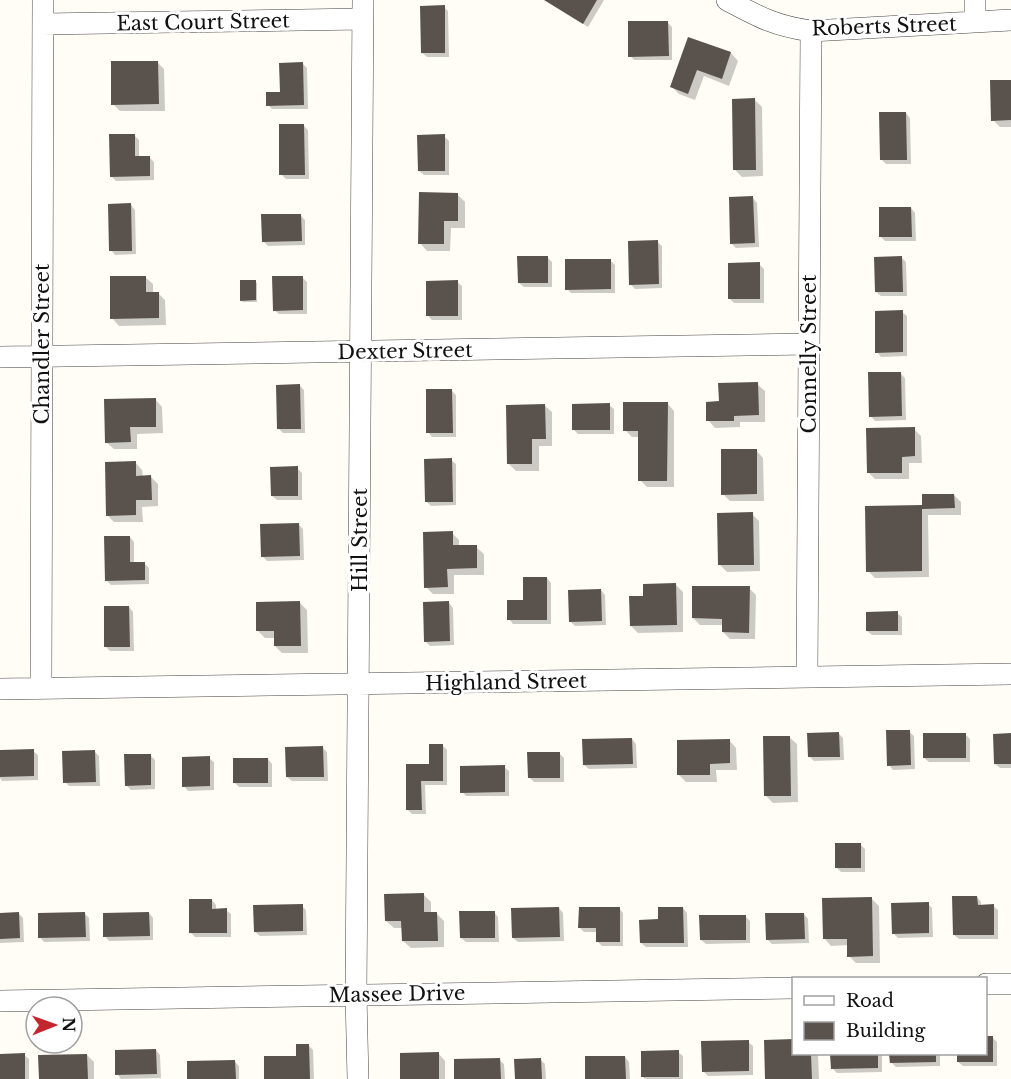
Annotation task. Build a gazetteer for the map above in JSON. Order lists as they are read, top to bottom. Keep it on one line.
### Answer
{"streets":{"street":["East Court Street","Roberts Street","Chandler Street","Dexter Street","Connelly Street","Hill Street","Highland Street","Massee Drive"]},"crossings":[["East Court Street","Chandler Street"],["East Court Street","Hill Street"],["Roberts Street","Connelly Street"],["Chandler Street","Dexter Street"],["Chandler Street","Highland Street"],["Dexter Street","Connelly Street"],["Dexter Street","Hill Street"],["Connelly Street","Highland Street"],["Hill Street","Highland Street"],["Hill Street","Massee Drive"]],"legend":["Road","Building"],"north":"right"}
